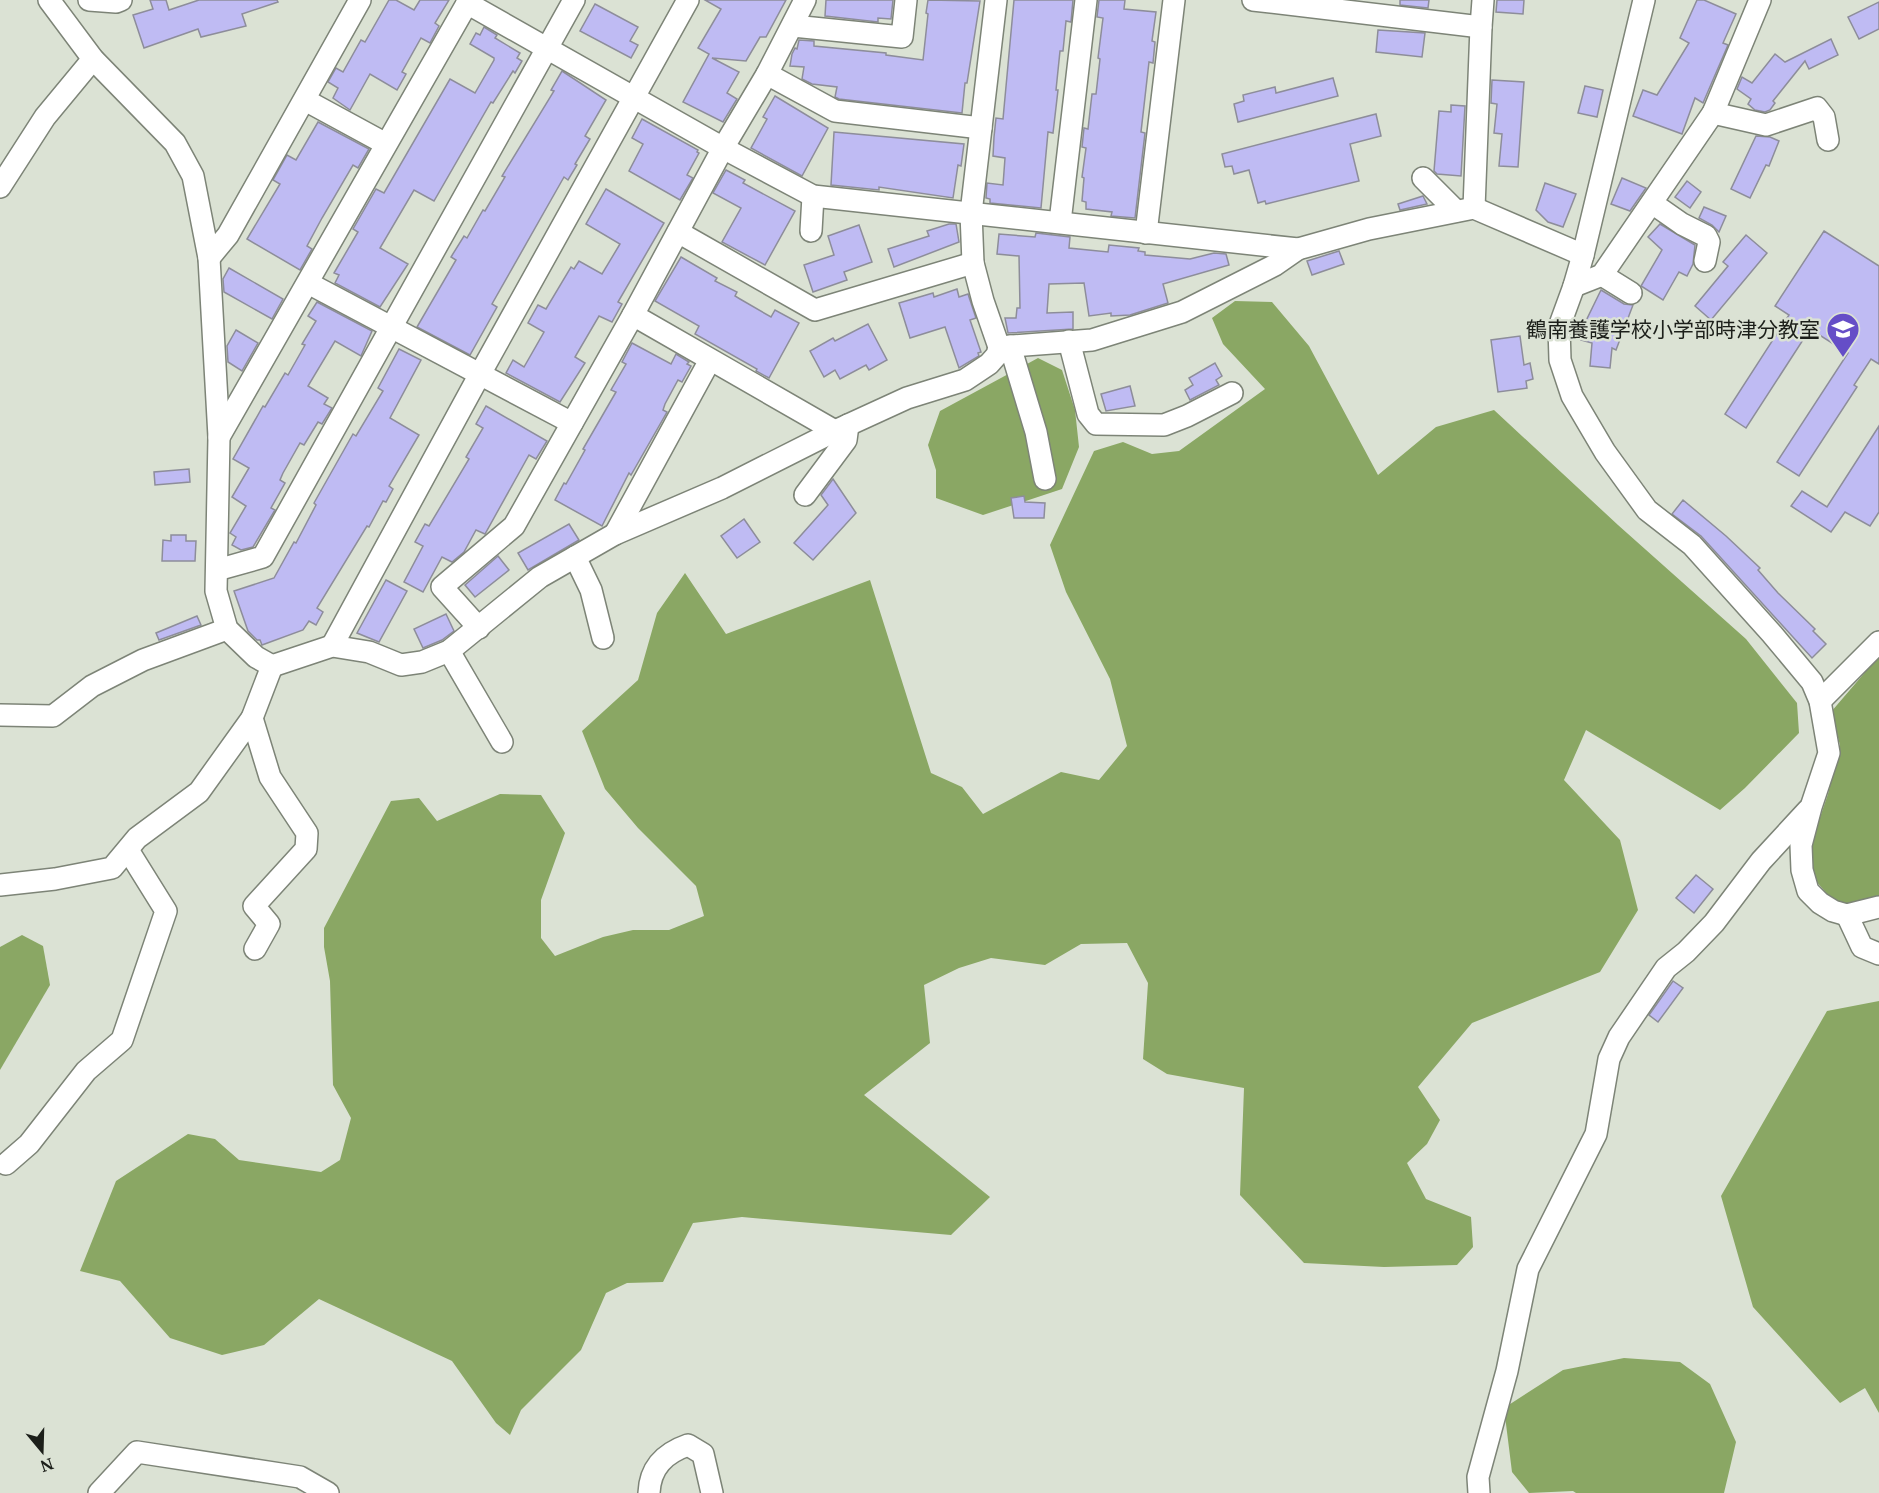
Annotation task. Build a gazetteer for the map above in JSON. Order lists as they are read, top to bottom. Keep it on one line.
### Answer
{"places":{"school or university":["鶴南養護学校小学部時津分教室"]},"north":"bottom"}
